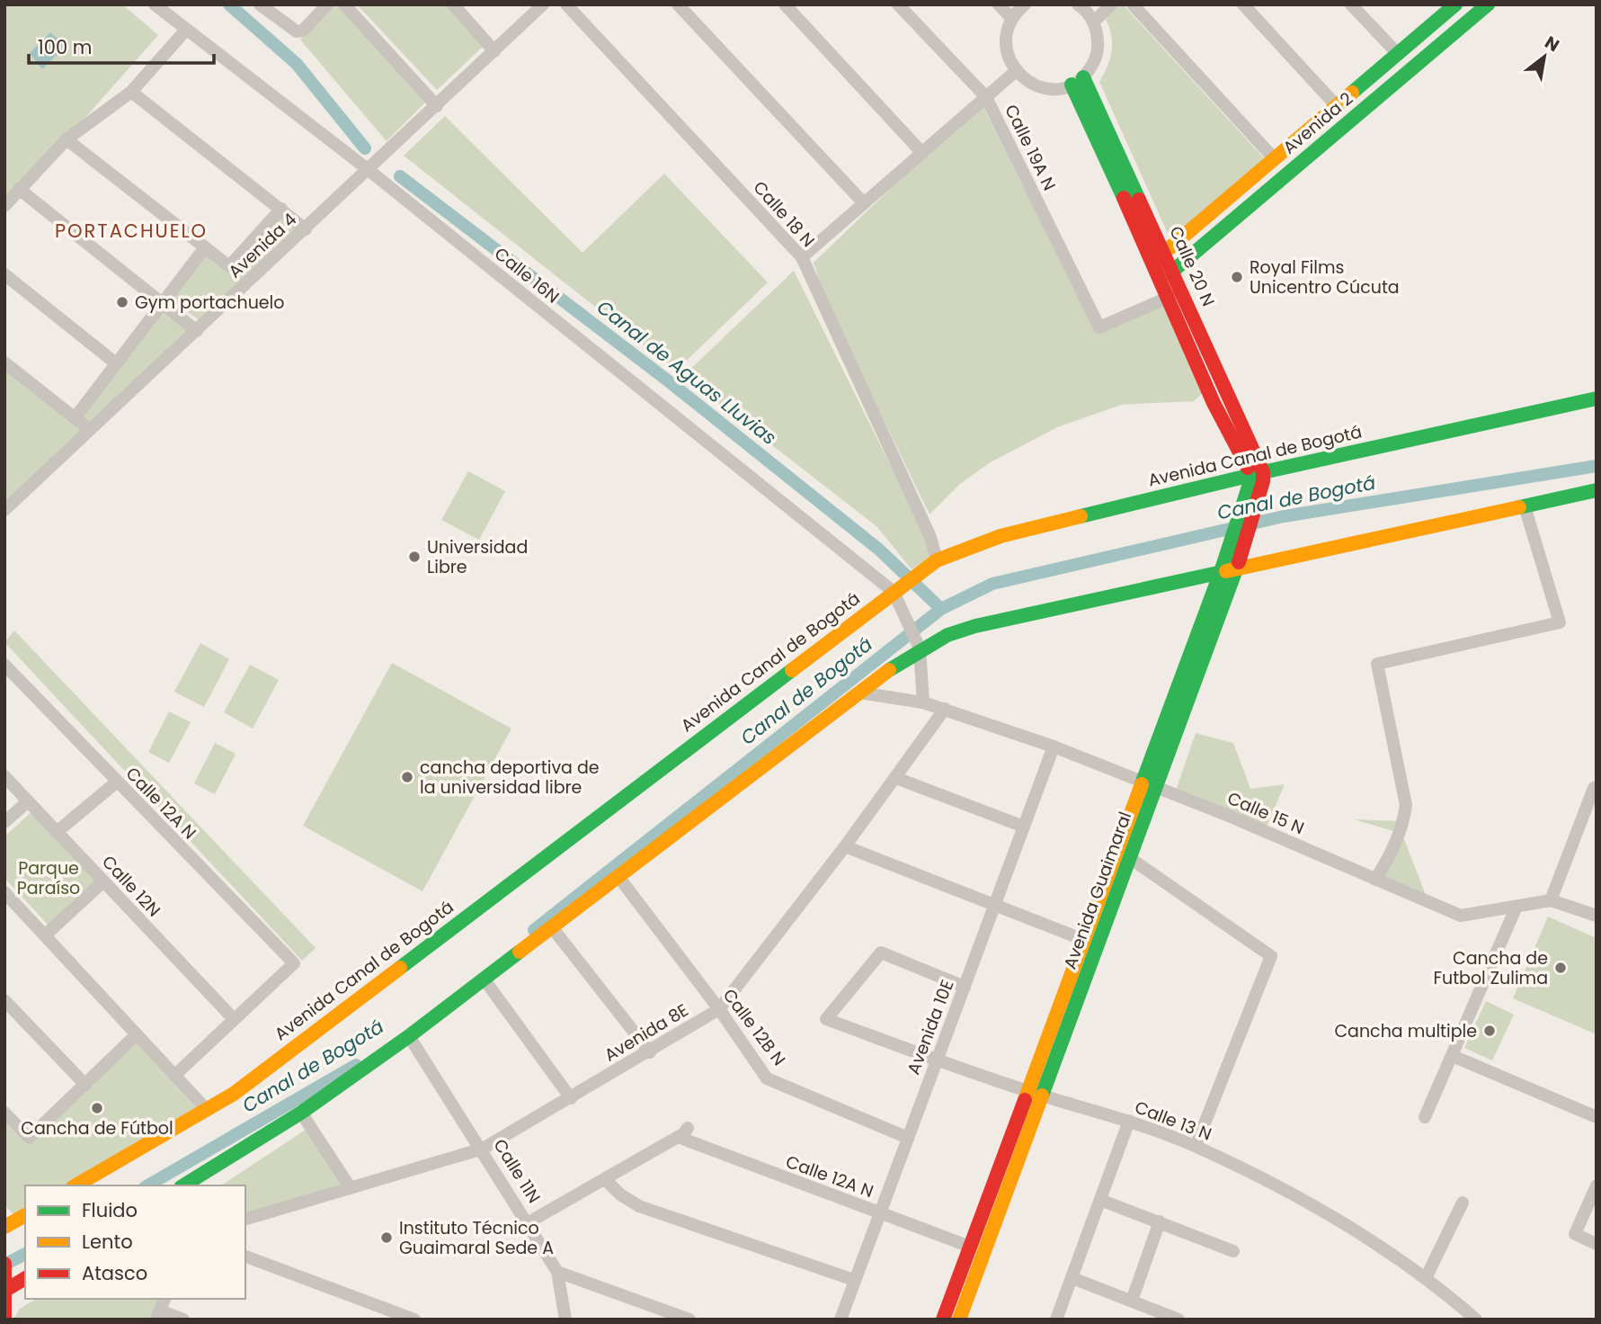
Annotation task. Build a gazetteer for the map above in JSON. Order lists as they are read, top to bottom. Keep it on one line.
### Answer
{"streets":{"main road":["Avenida 2","Calle 20 N","Avenida Canal de Bogotá","Avenida Guaimaral"],"street":["Calle 19A N","Calle 18 N","Avenida 4","Calle 16N","Calle 12A N","Calle 15 N","Calle 12N","Calle 12B N","Avenida 10E","Avenida 8E","Calle 13 N","Calle 11N"]},"crossings":[["Avenida 2","Calle 20 N"],["Calle 19A N","Calle 20 N"],["Calle 18 N","Avenida Canal de Bogotá"],["Avenida 4","Calle 16N"],["Calle 20 N","Avenida Canal de Bogotá"],["Calle 20 N","Avenida Guaimaral"],["Calle 16N","Avenida Canal de Bogotá"],["Avenida Canal de Bogotá","Avenida Guaimaral"],["Calle 12A N","Calle 12N"],["Calle 12A N","Avenida Guaimaral"],["Calle 12A N","Avenida 10E"],["Calle 15 N","Avenida Guaimaral"],["Calle 15 N","Avenida 10E"],["Calle 15 N","Avenida 8E"],["Avenida Guaimaral","Calle 13 N"],["Calle 12B N","Avenida 10E"],["Calle 12B N","Avenida 8E"],["Avenida 10E","Calle 13 N"],["Avenida 8E","Calle 11N"]],"districts":["PORTACHUELO"],"water":["Canal de Aguas Lluvias","Canal de Bogotá"],"parks":["Parque Paraíso"],"places":["Royal Films Unicentro Cúcuta","Gym portachuelo","Universidad Libre","cancha deportiva de la universidad libre","Cancha de Futbol Zulima","Cancha multiple","Cancha de Fútbol","Instituto Técnico Guaimaral Sede A"],"legend":["Fluido","Lento","Atasco"],"scale_bar":"100 m","north":"top right"}
